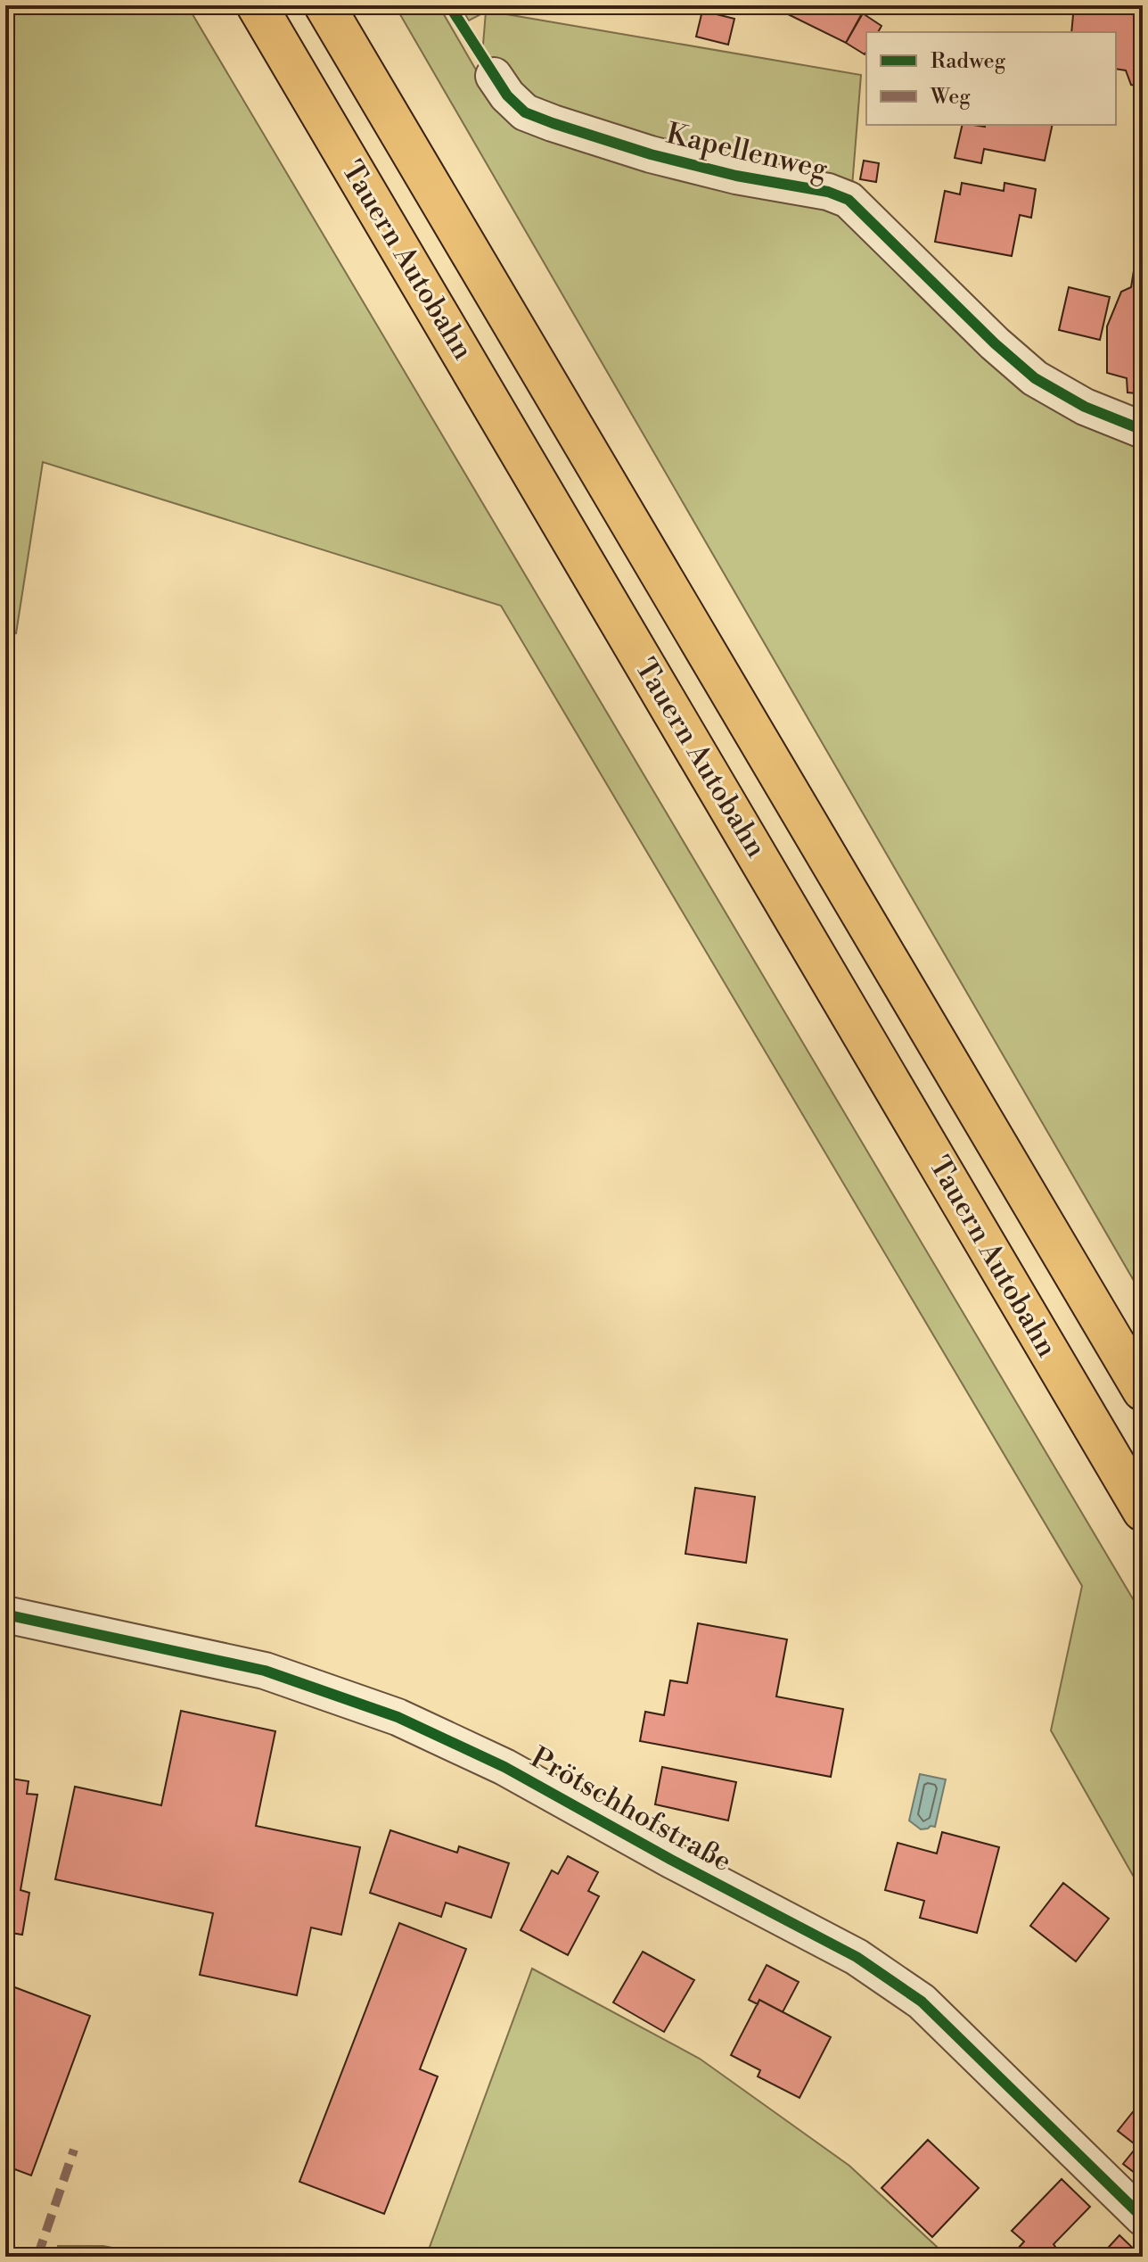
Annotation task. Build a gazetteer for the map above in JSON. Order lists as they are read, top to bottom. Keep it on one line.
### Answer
{"streets":{"highway":["Tauern Autobahn"],"street":["Kapellenweg","Prötschhofstraße"]},"legend":["Radweg","Weg"]}
